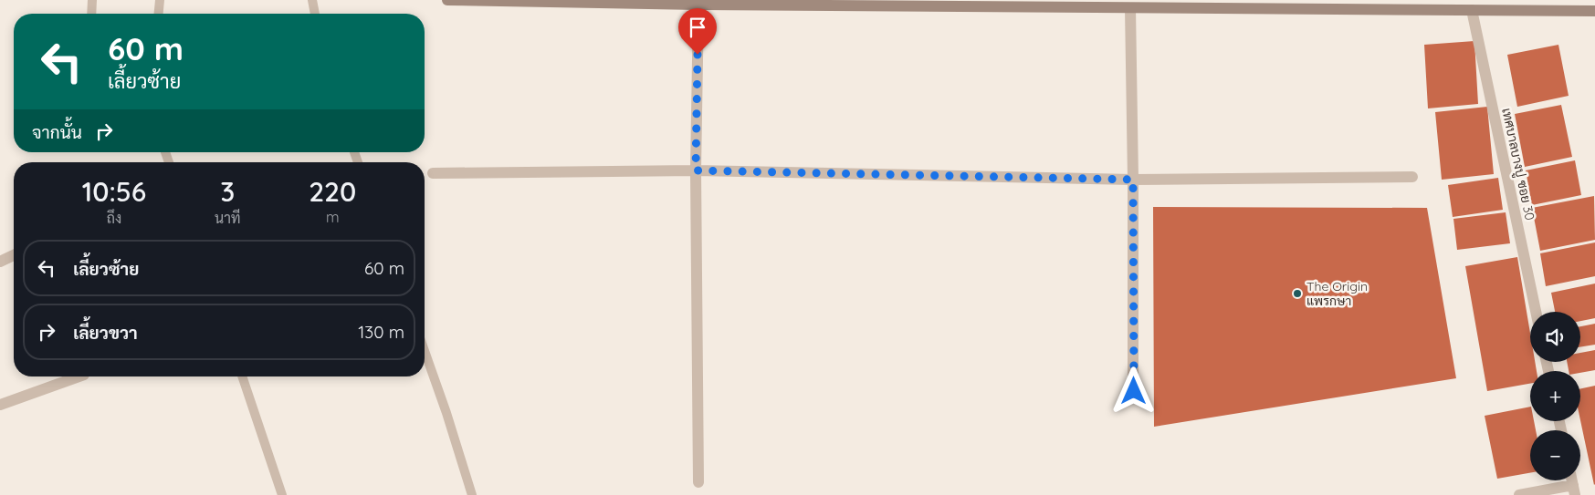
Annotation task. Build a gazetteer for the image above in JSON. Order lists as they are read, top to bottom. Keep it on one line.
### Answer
{"streets":{"street":["เทศบาลบางปู ซอย 30"]},"places":["The Origin แพรกษา"],"page":{"turn":["60 m","เลี้ยวซ้าย"],"then":"จากนั้น","eta":["10:56","ถึง","3","นาที","220","m"],"list":[{"name":"เลี้ยวซ้าย","value":"60 m"},{"name":"เลี้ยวขวา","value":"130 m"}],"map_buttons":["+","−"]}}
